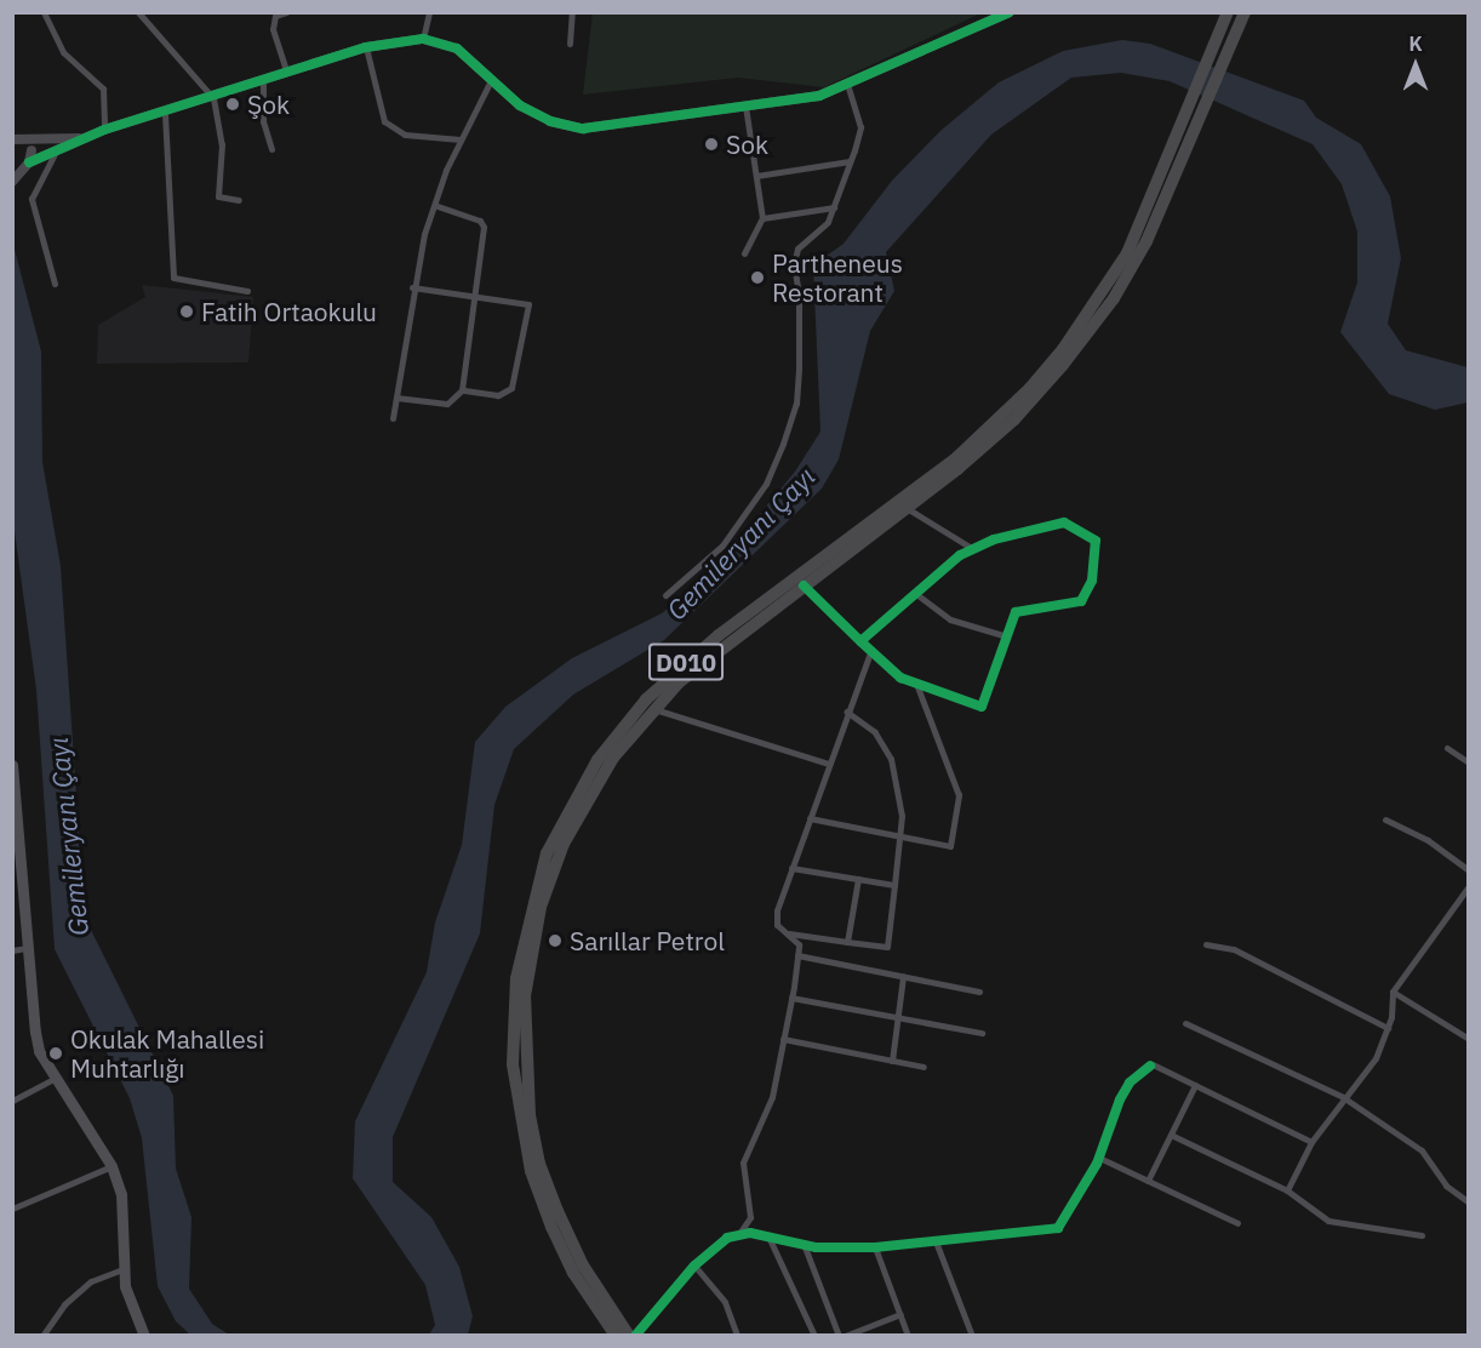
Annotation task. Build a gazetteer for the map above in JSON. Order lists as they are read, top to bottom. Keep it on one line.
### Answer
{"streets":{"highway":["D010"]},"water":["Gemileryanı Çayı"],"places":["Şok","Sok","Partheneus Restorant","Fatih Ortaokulu","Sarıllar Petrol","Okulak Mahallesi Muhtarlığı"],"north":"top"}
